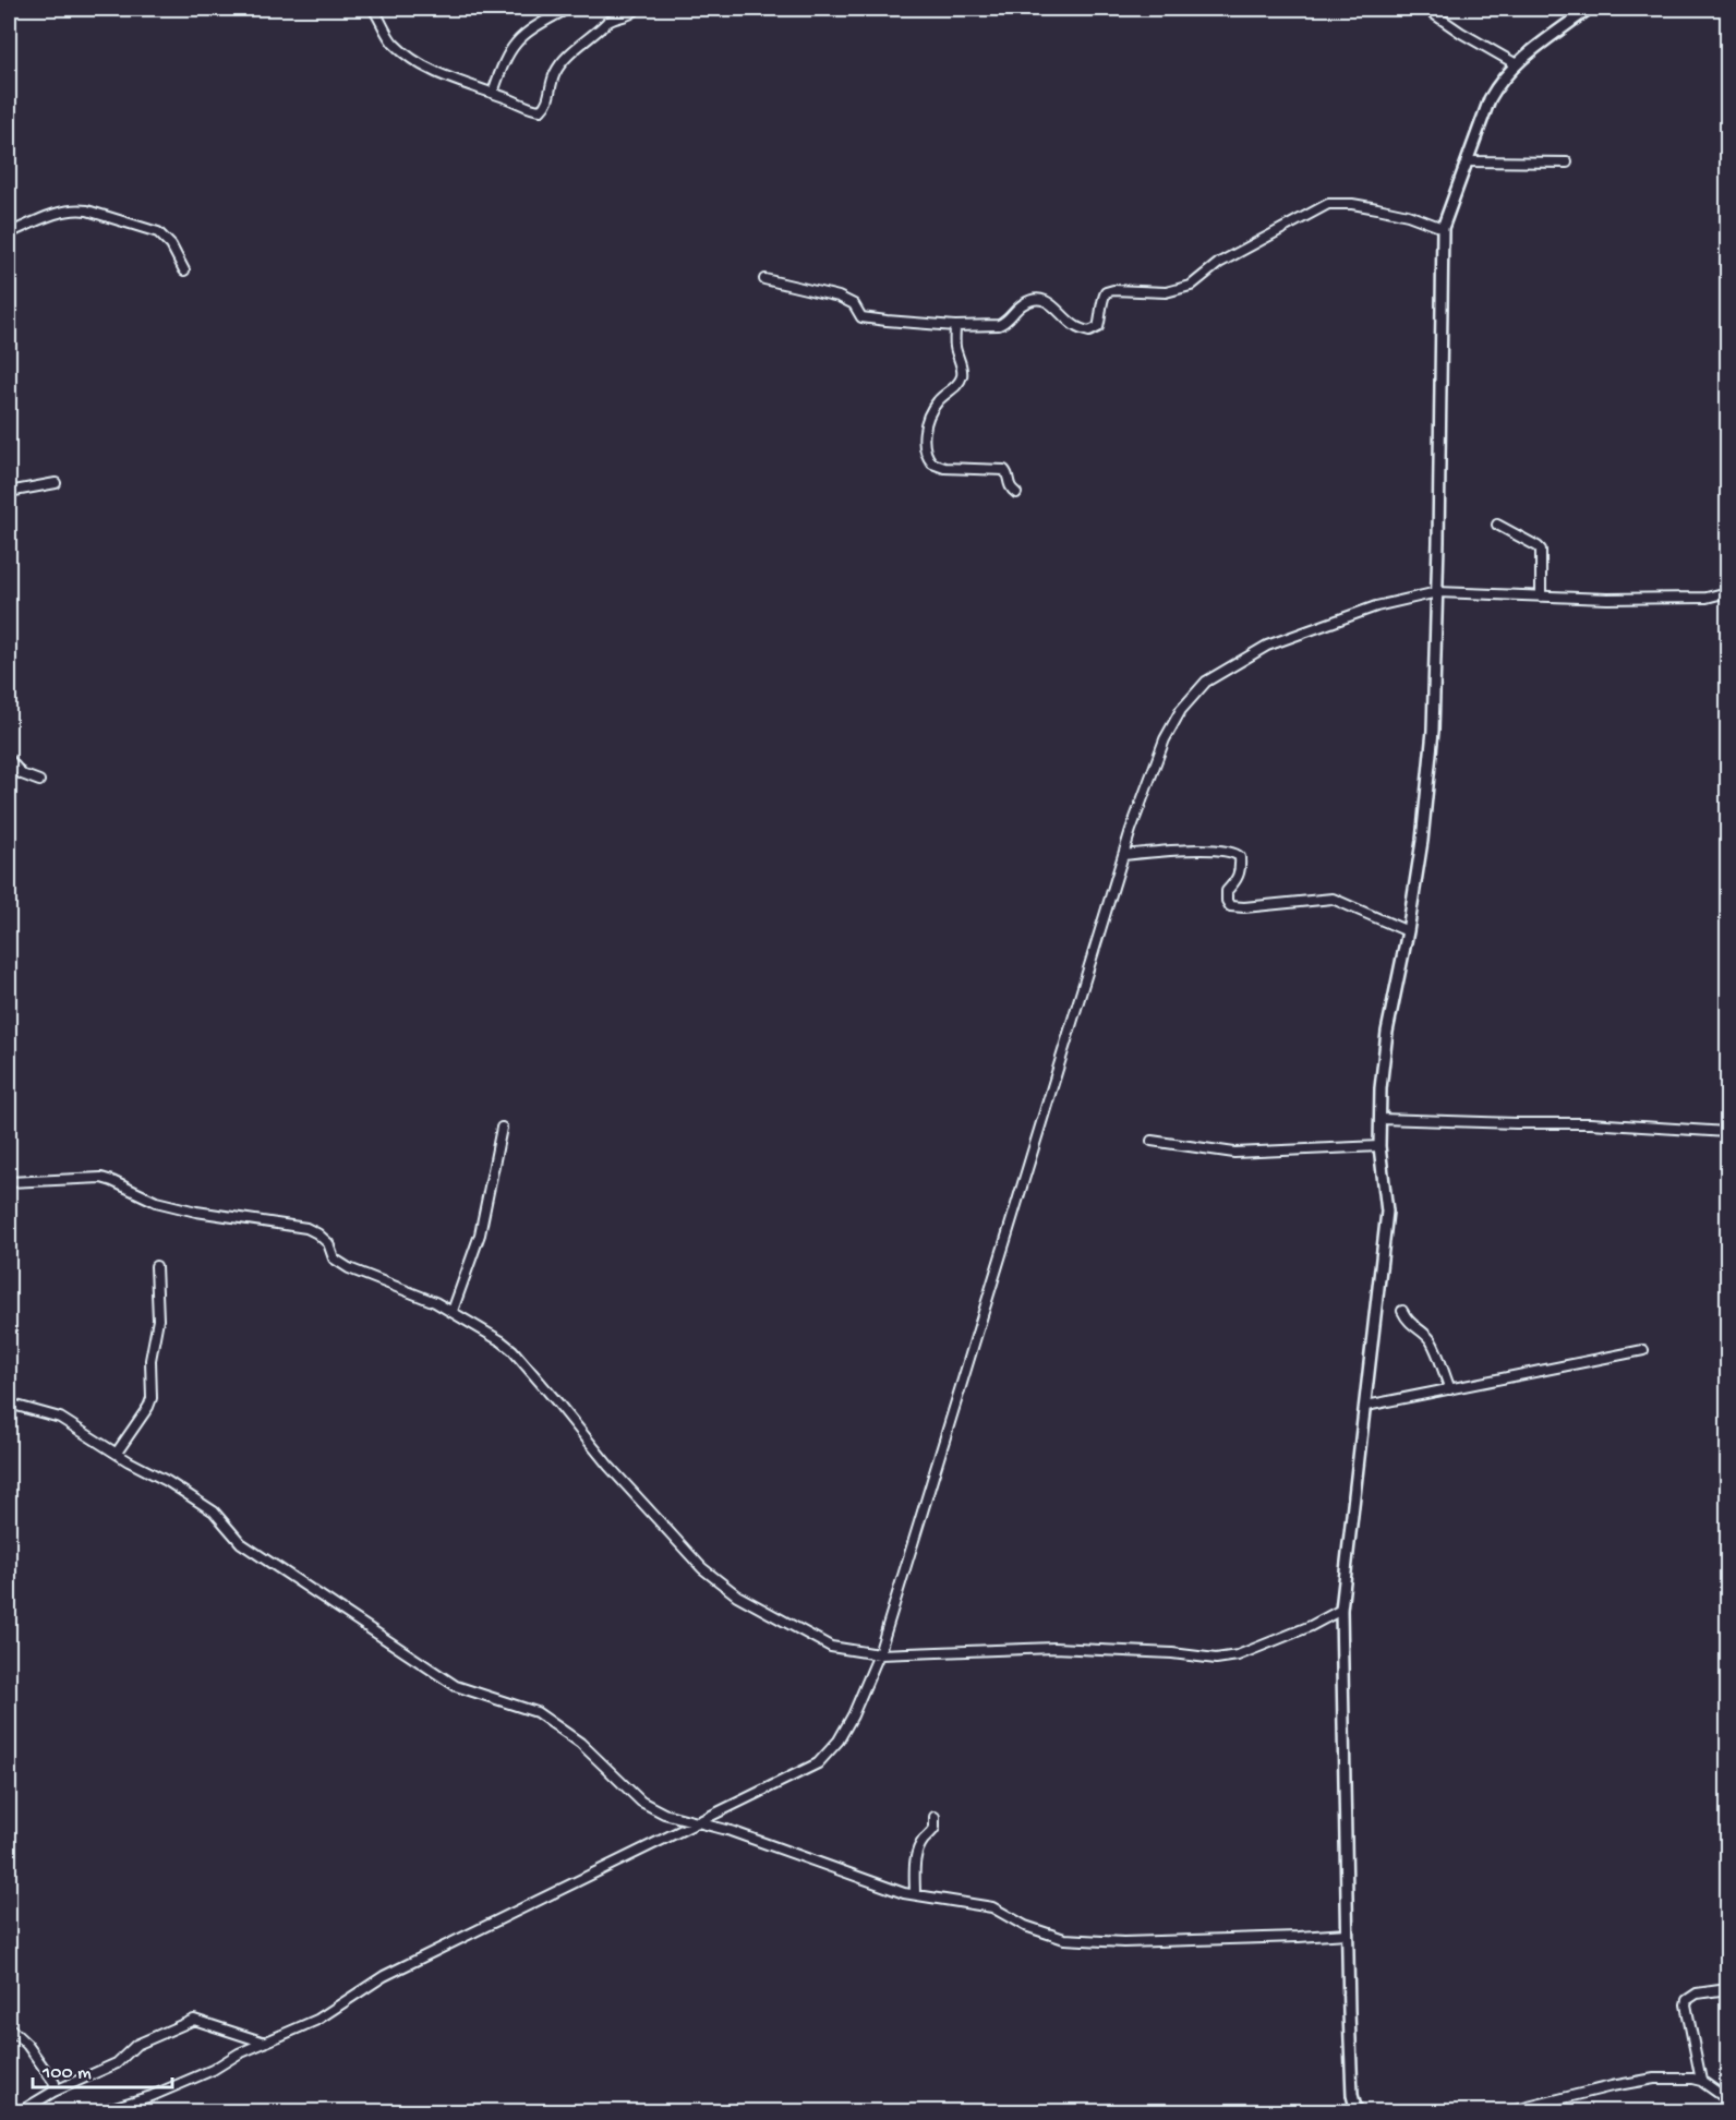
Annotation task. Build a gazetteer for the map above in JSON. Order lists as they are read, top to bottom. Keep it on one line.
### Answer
{"scale_bar":"100 m"}
